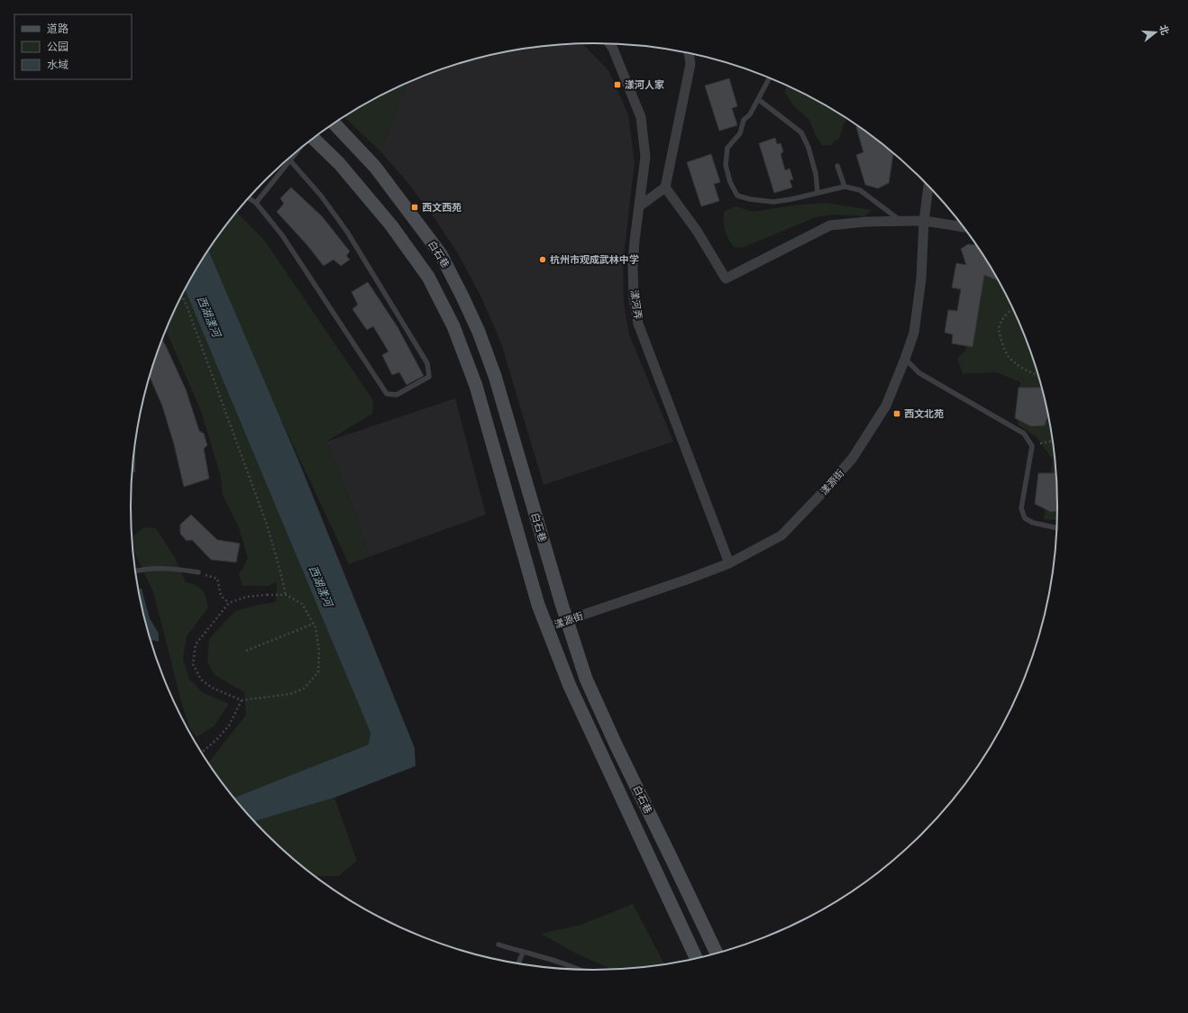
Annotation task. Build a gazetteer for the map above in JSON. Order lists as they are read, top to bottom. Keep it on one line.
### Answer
{"streets":{"main road":["白石巷"],"street":["漾河弄","漾源街"]},"crossings":[["白石巷","漾源街"],["漾河弄","漾源街"]],"water":["西湖漾河"],"places":{"transit":["漾河人家","西文西苑","西文北苑"],"other":["杭州市观成武林中学"]},"legend":["道路","公园","水域"],"north":"right"}
